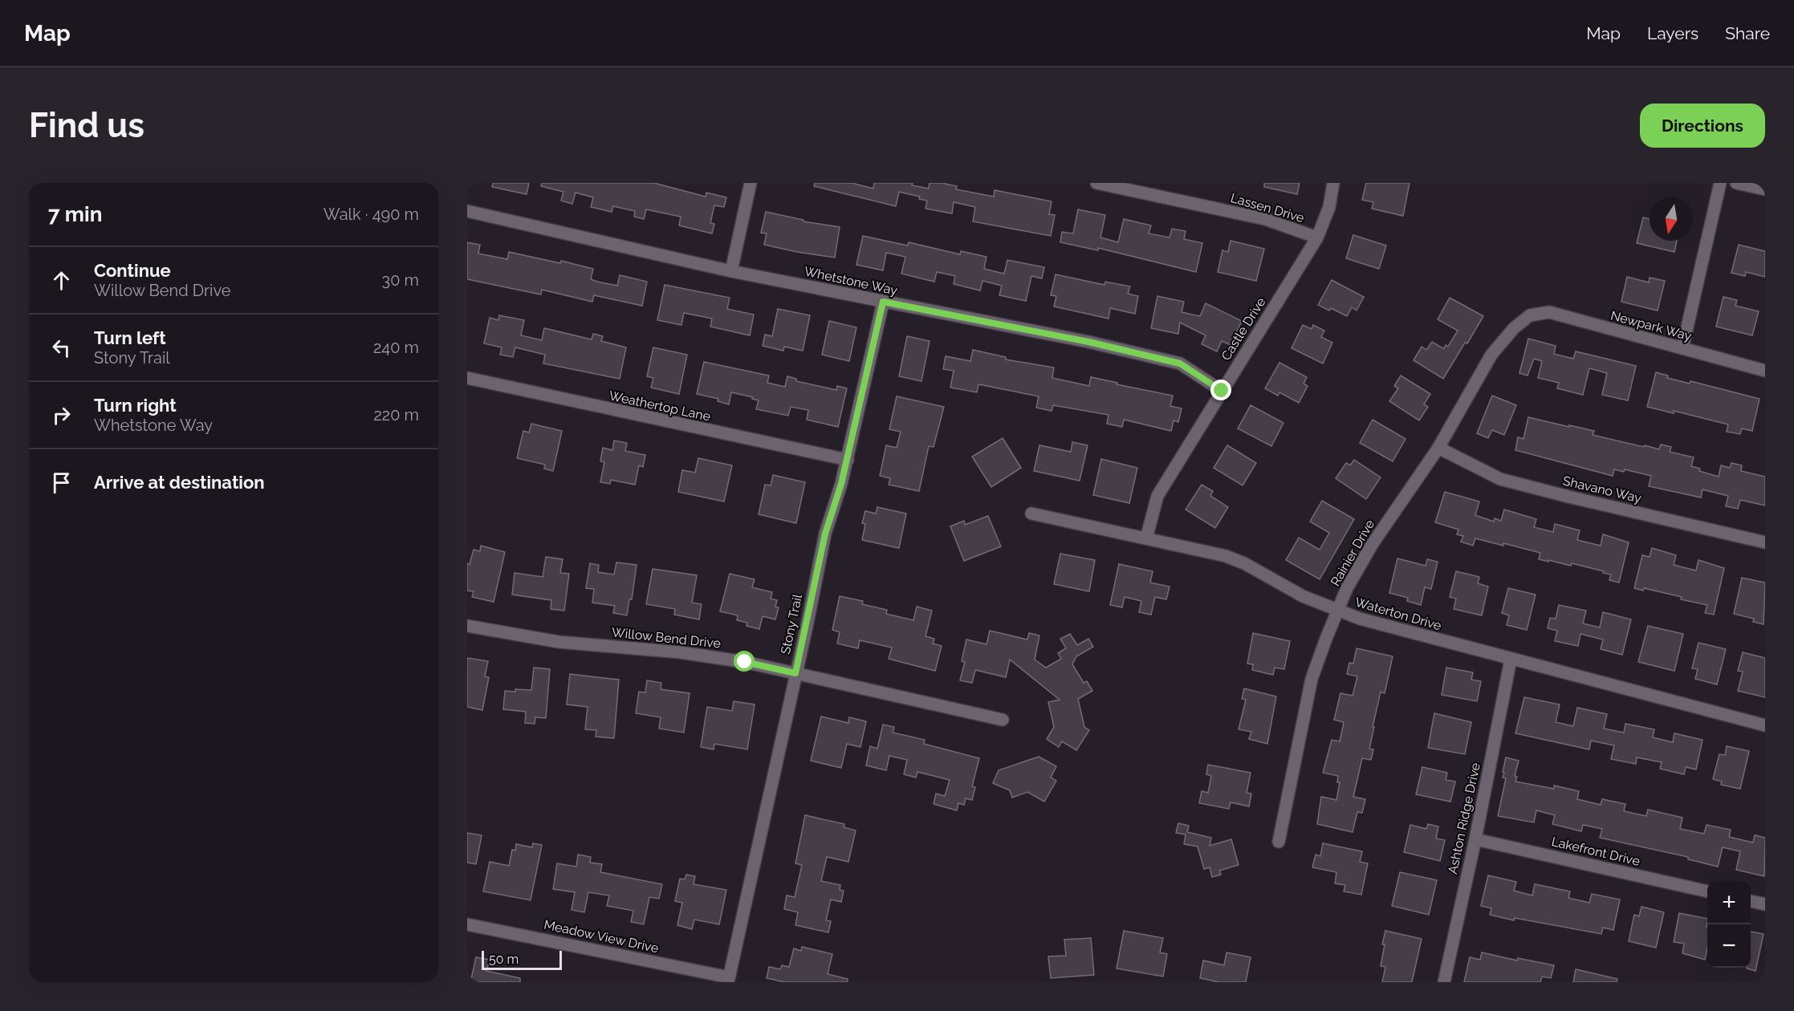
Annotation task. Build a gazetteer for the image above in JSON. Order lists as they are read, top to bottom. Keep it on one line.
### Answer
{"streets":{"street":["Lassen Drive","Whetstone Way","Newpark Way","Castle Drive","Weathertop Lane","Shavano Way","Rainier Drive","Waterton Drive","Stony Trail","Willow Bend Drive","Ashton Ridge Drive","Lakefront Drive","Meadow View Drive"]},"crossings":[["Lassen Drive","Castle Drive"],["Whetstone Way","Castle Drive"],["Whetstone Way","Stony Trail"],["Newpark Way","Rainier Drive"],["Castle Drive","Waterton Drive"],["Weathertop Lane","Stony Trail"],["Shavano Way","Rainier Drive"],["Rainier Drive","Waterton Drive"],["Waterton Drive","Ashton Ridge Drive"],["Stony Trail","Willow Bend Drive"],["Stony Trail","Meadow View Drive"],["Ashton Ridge Drive","Lakefront Drive"]],"scale_bar":"50 m","north":"bottom","page":{"header":"Map","nav":["Map","Layers","Share"],"buttons":"Directions","title":"Find us","heading":["7 min","Walk · 490 m"],"list":[["Continue","Willow Bend Drive","30 m"],["Turn left","Stony Trail","240 m"],["Turn right","Whetstone Way","220 m"],"Arrive at destination"],"map_buttons":["+","−"],"scale":"50 m"}}
